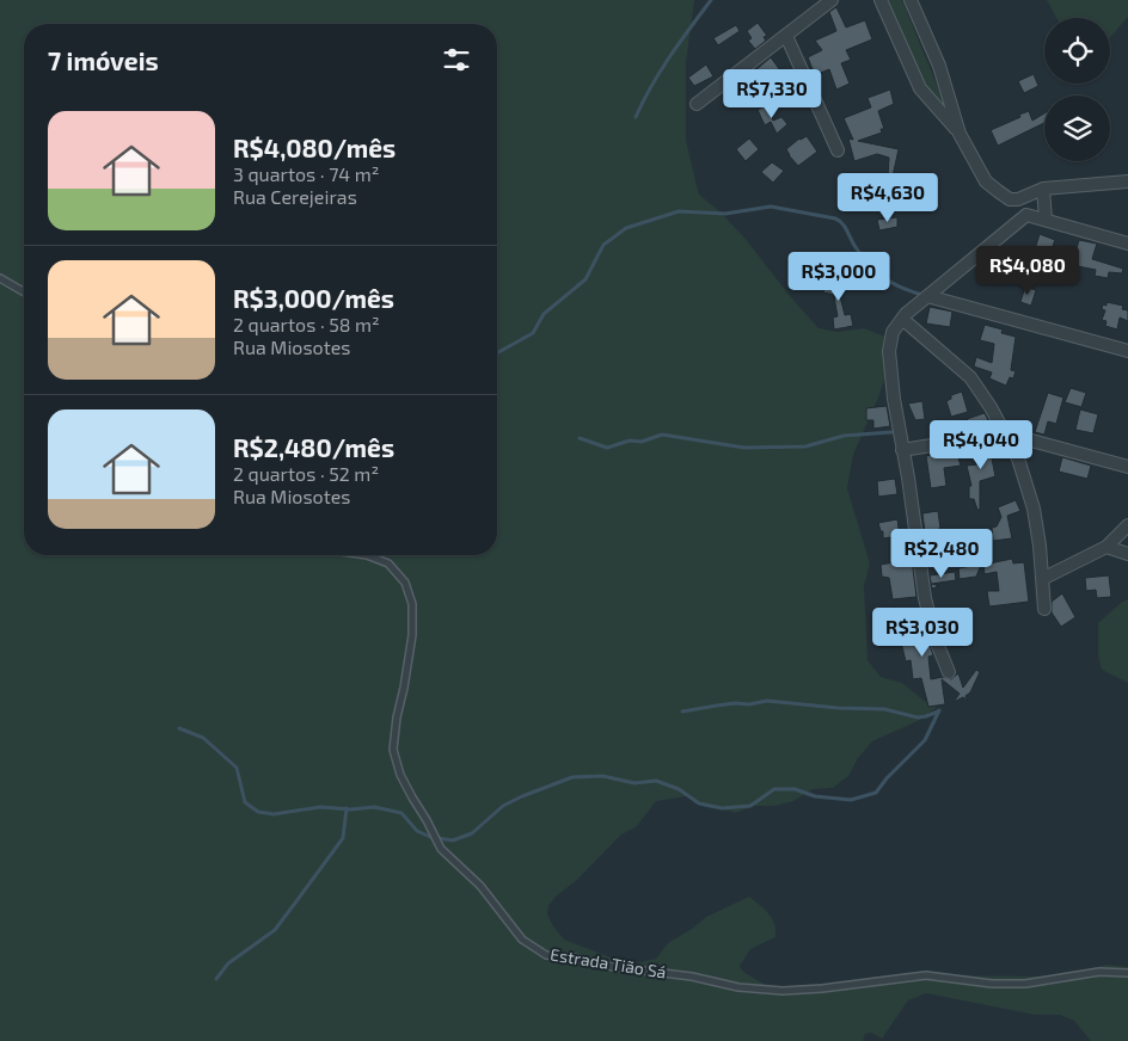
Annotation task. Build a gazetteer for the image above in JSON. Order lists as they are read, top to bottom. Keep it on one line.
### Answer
{"streets":{"lane":["Estrada Tião Sá"]},"page":{"heading":"7 imóveis","price":["R$7,330","R$4,630","R$4,080","R$3,000","R$4,040","R$2,480","R$3,030"],"list":[{"name":"R$4,080/mês","note":"3 quartos · 74 m² · Rua Cerejeiras"},{"name":"R$3,000/mês","note":"2 quartos · 58 m² · Rua Miosotes"},{"name":"R$2,480/mês","note":"2 quartos · 52 m² · Rua Miosotes"}]}}
